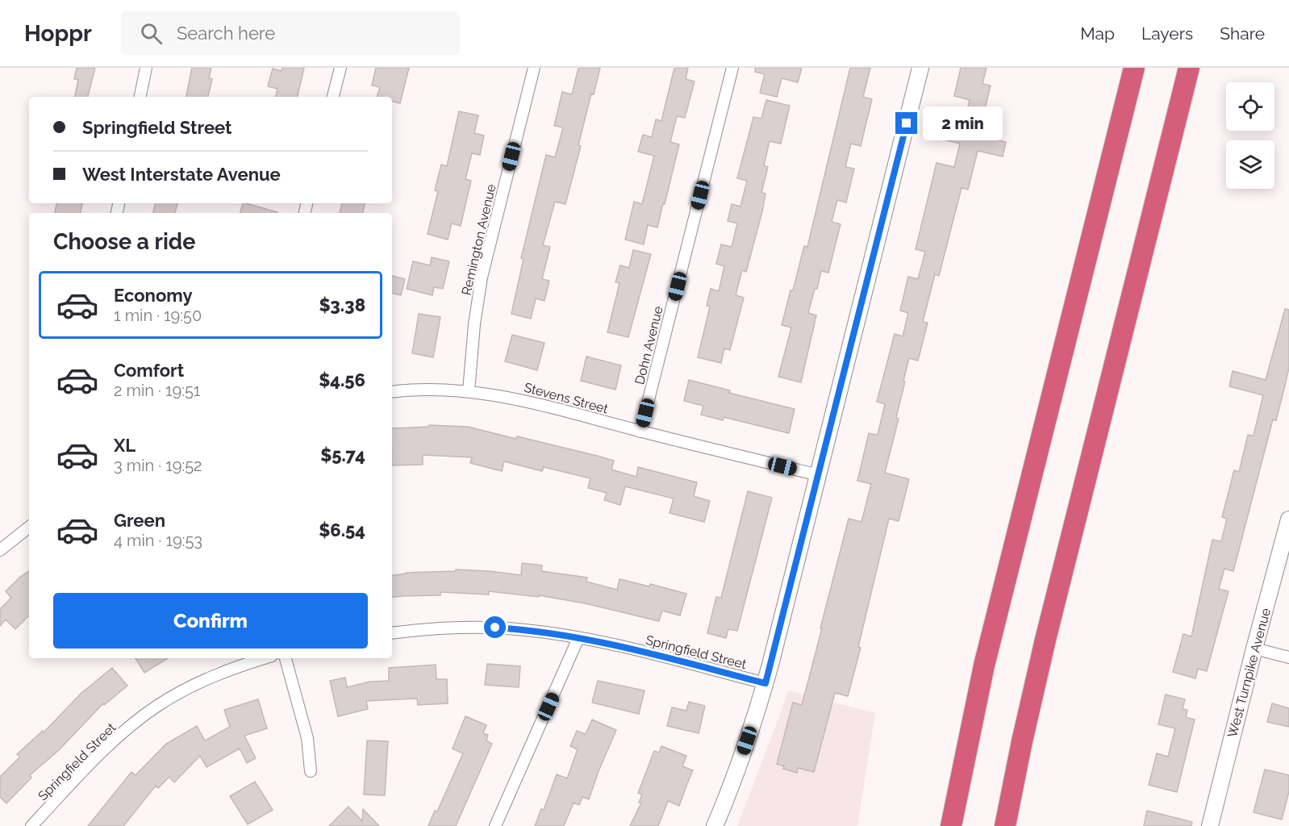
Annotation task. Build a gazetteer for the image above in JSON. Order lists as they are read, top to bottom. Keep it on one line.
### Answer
{"streets":{"street":["Remington Avenue","Dohn Avenue","Stevens Street","Springfield Street","West Turnpike Avenue"]},"crossings":[["Remington Avenue","Stevens Street"],["Dohn Avenue","Stevens Street"]],"page":{"header":"Hoppr","search":"Search here","nav":["Map","Layers","Share"],"banner":["Springfield Street","West Interstate Avenue"],"bubble":"2 min","heading":"Choose a ride","list":[{"name":"Economy","note":"1 min · 19:50","value":"$3.38"},{"name":"Comfort","note":"2 min · 19:51","value":"$4.56"},{"name":"XL","note":"3 min · 19:52","value":"$5.74"},{"name":"Green","note":"4 min · 19:53","value":"$6.54"}],"buttons":"Confirm"}}
